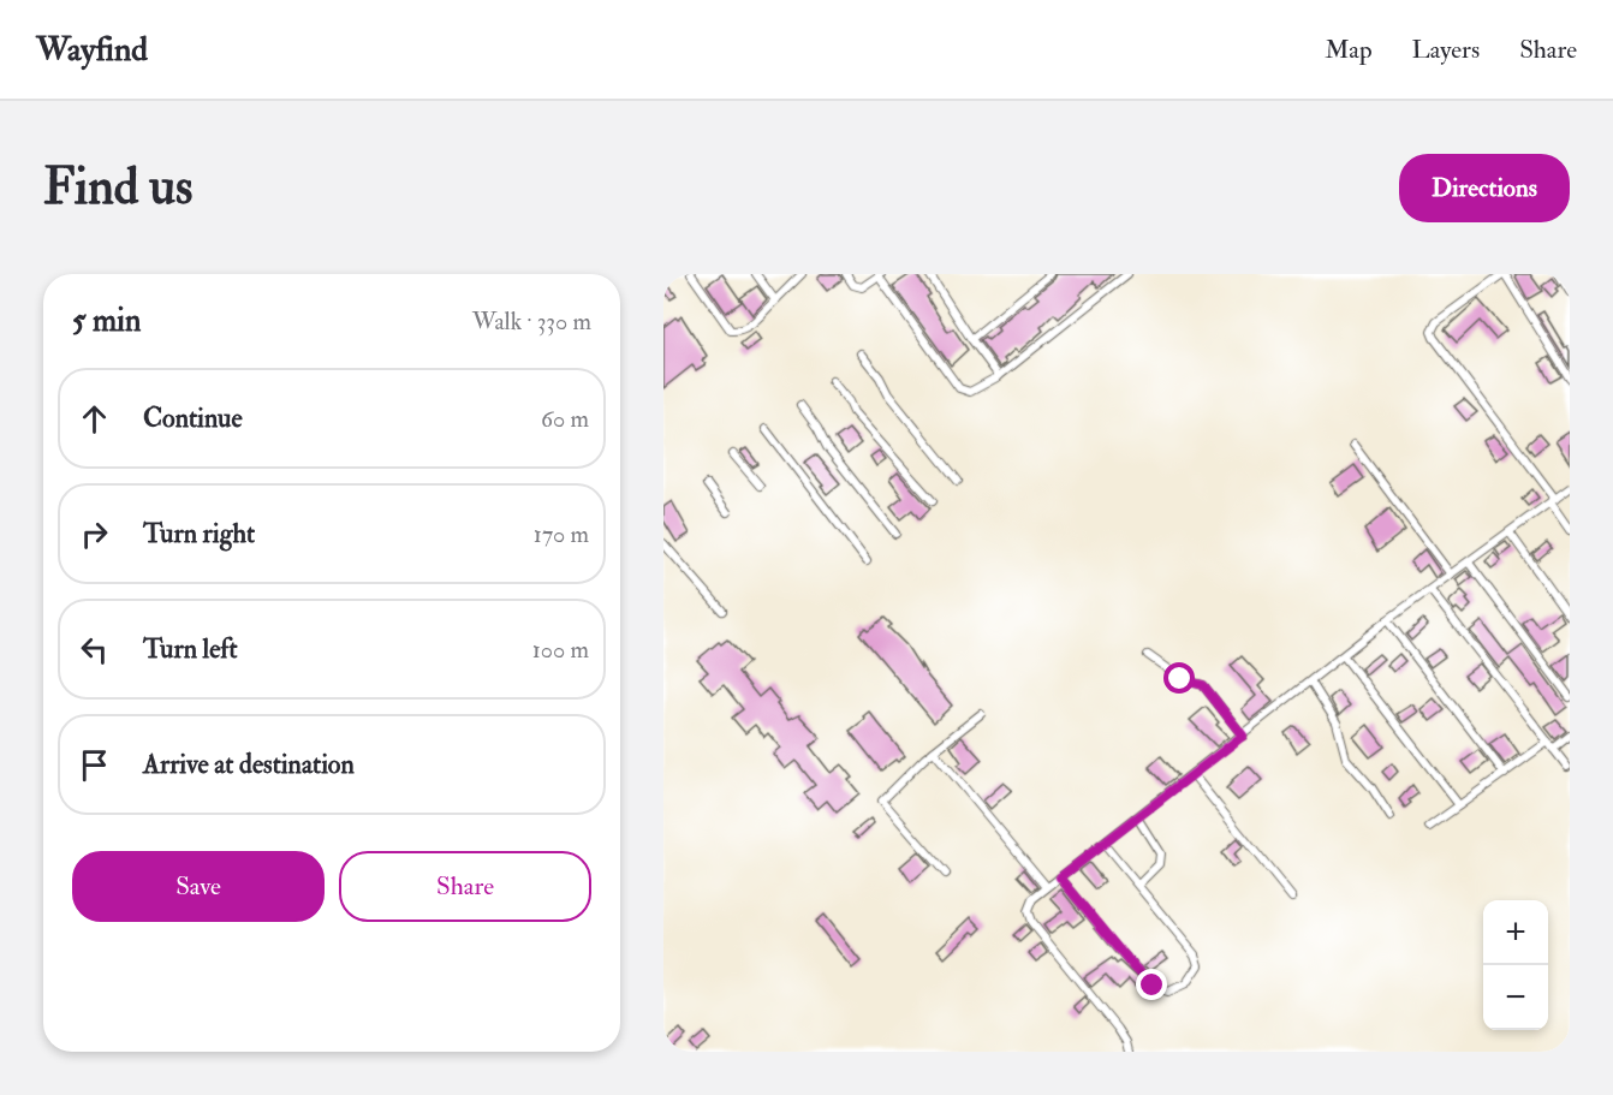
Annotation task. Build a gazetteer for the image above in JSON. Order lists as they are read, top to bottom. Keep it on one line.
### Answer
{"page":{"header":"Wayfind","nav":["Map","Layers","Share"],"buttons":["Directions",["Save","Share"]],"title":"Find us","heading":["5 min","Walk · 330 m"],"list":[["Continue","60 m"],["Turn right","170 m"],["Turn left","100 m"],"Arrive at destination"],"map_buttons":["+","−"]}}
